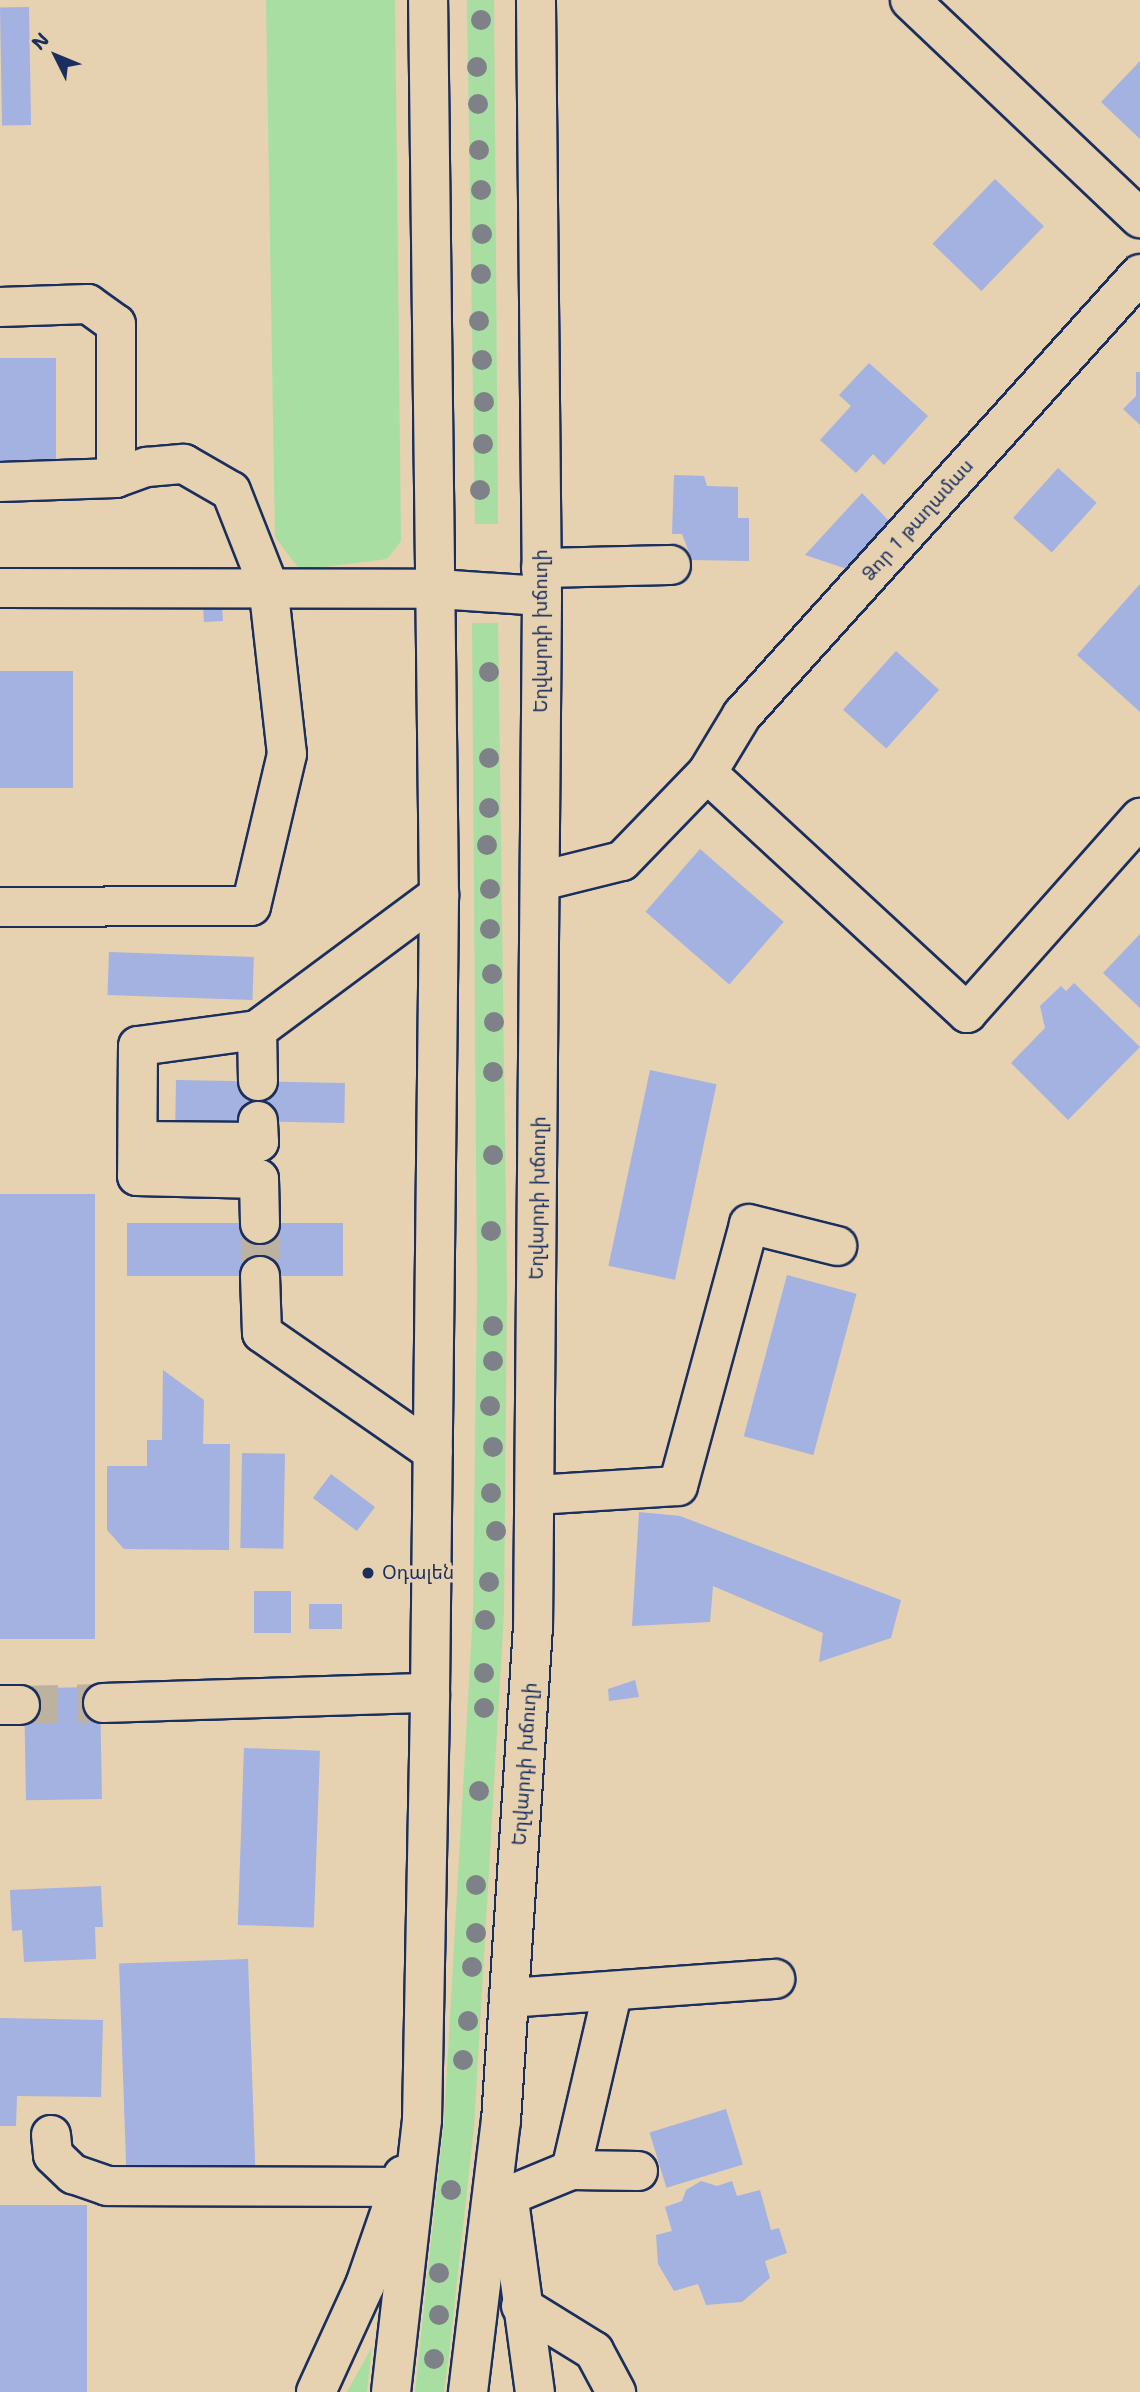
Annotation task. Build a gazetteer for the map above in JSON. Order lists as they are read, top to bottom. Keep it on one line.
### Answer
{"streets":{"main road":["Ձոր 1 թաղամաս","Եղվարդի խճուղի"]},"crossings":[["Ձոր 1 թաղամաս","Եղվարդի խճուղի"]],"places":["Օդալեն"],"north":"top left"}
